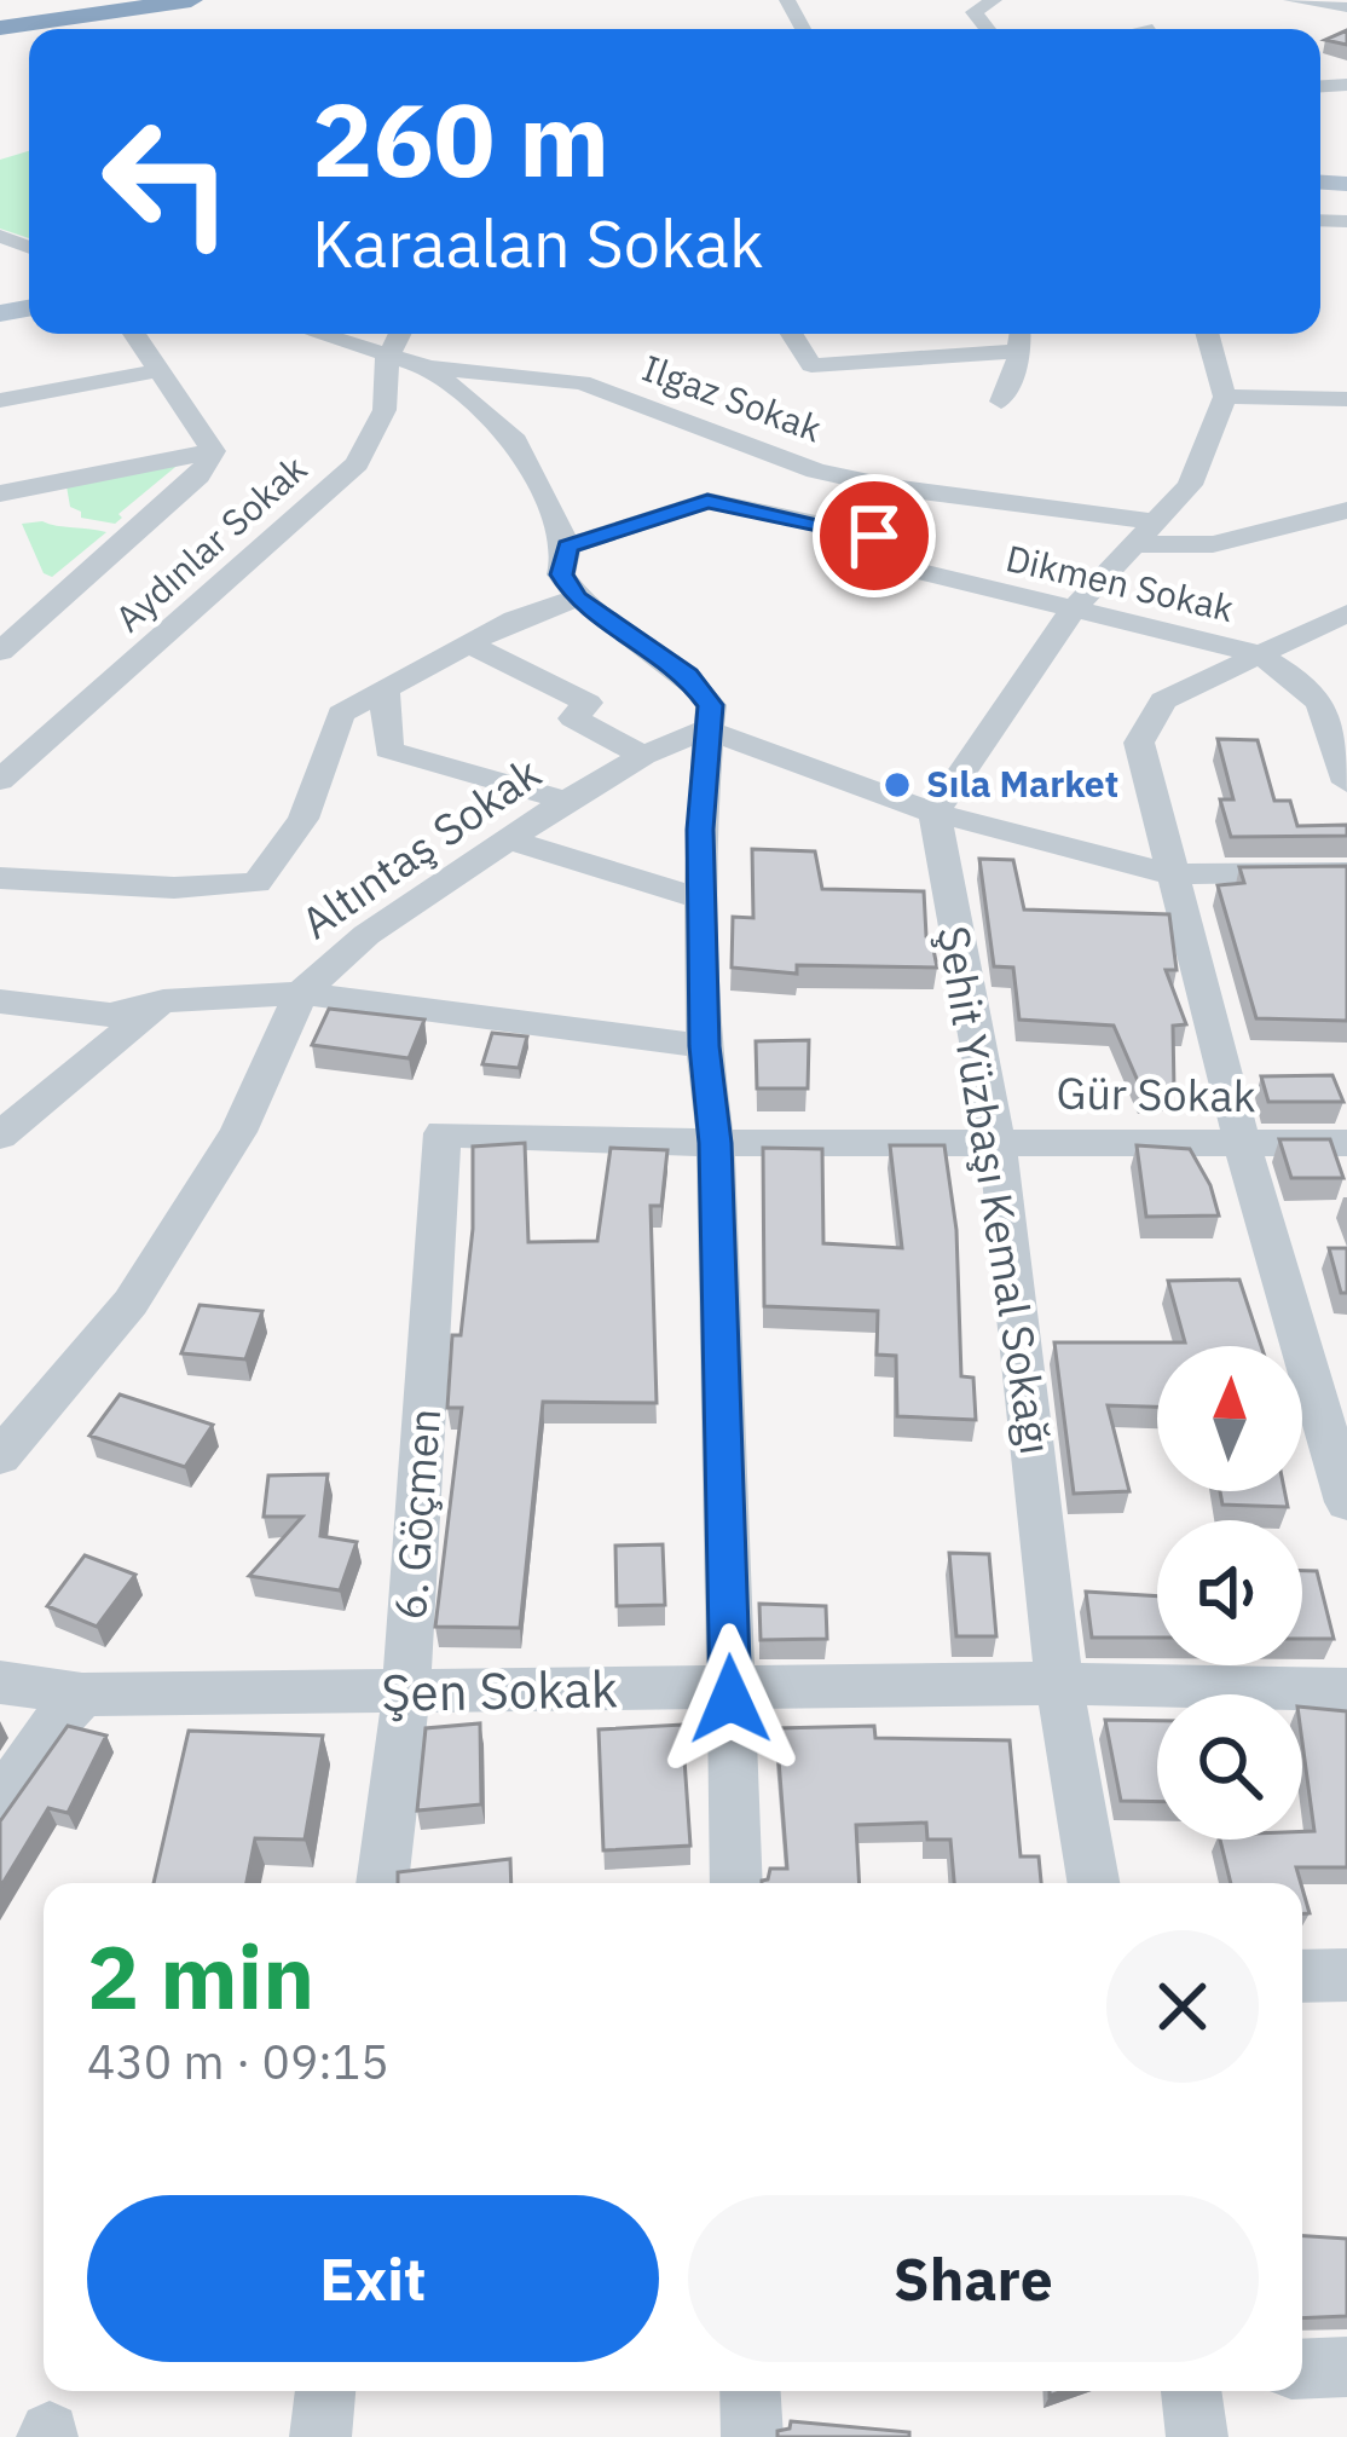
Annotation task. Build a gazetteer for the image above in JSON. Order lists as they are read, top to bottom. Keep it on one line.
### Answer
{"streets":{"street":["Ilgaz Sokak","Aydınlar Sokak","Dikmen Sokak","Altıntaş Sokak","Gür Sokak","Şehit Yüzbaşı Kemal Sokağı","6. Göçmen","Şen Sokak"]},"crossings":[["Ilgaz Sokak","Aydınlar Sokak"],["Gür Sokak","Şehit Yüzbaşı Kemal Sokağı"],["Gür Sokak","6. Göçmen"],["Şehit Yüzbaşı Kemal Sokağı","Şen Sokak"],["6. Göçmen","Şen Sokak"]],"places":["Sıla Market"],"north":"top","page":{"turn":["260 m","Karaalan Sokak"],"heading":["2 min","430 m · 09:15"],"buttons":["Exit","Share"]}}
